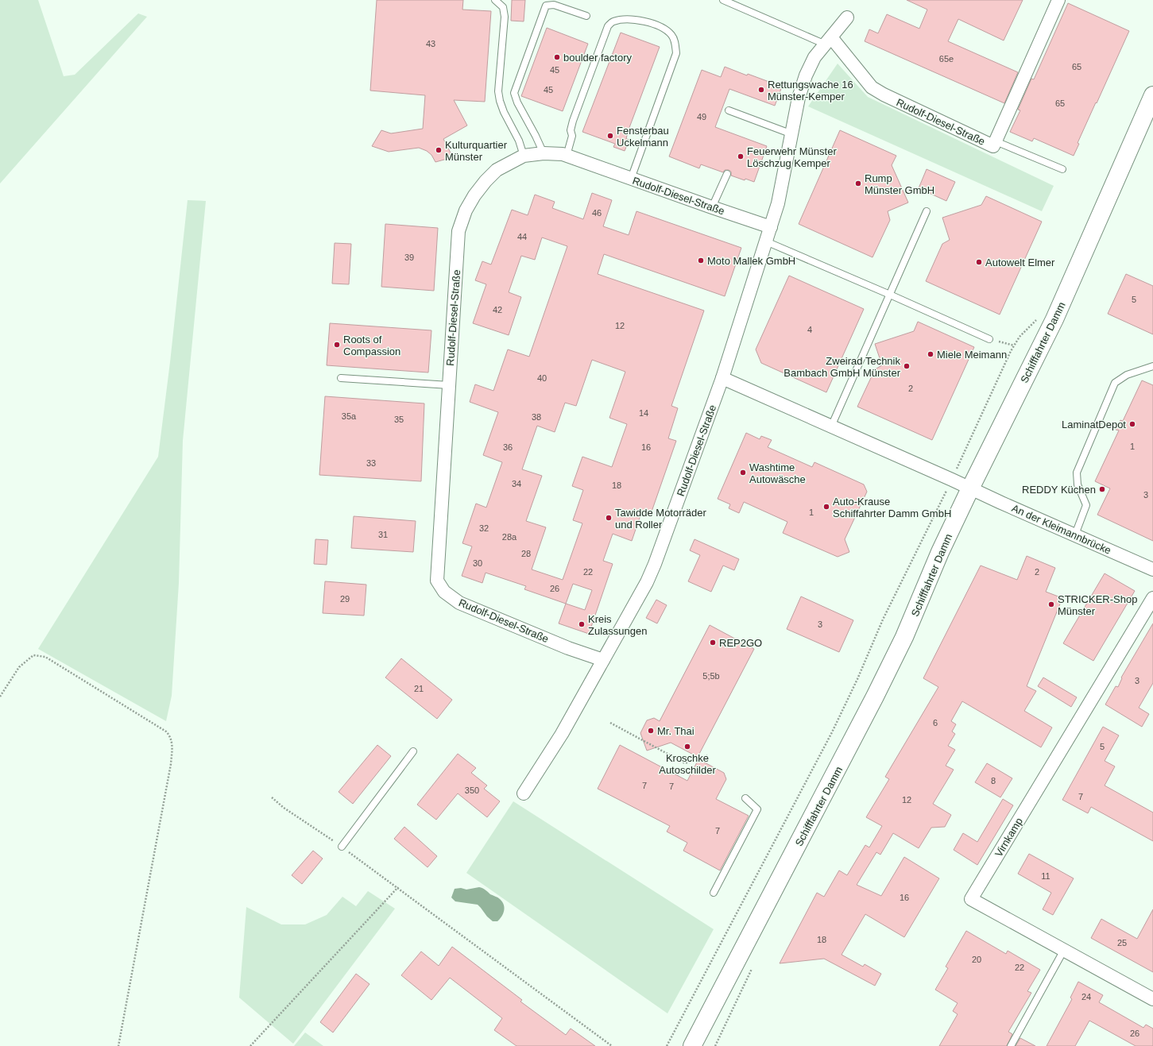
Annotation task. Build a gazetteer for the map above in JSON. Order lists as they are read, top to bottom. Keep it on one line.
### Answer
{"streets":{"main road":["Schifffahrter Damm"],"street":["Rudolf-Diesel-Straße","An der Kleimannbrücke","Virnkamp"]},"crossings":[["Schifffahrter Damm","An der Kleimannbrücke"]],"places":["boulder factory","Rettungswache 16 Münster-Kemper","Fensterbau Uckelmann","Kulturquartier Münster","Feuerwehr Münster Löschzug Kemper","Rump Münster GmbH","Moto Mallek GmbH","Autowelt Elmer","Roots of Compassion","Miele Meimann","Zweirad Technik Bambach GmbH Münster","LaminatDepot","Washtime Autowäsche","REDDY Küchen","Auto-Krause Schiffahrter Damm GmbH","Tawidde Motorräder und Roller","STRICKER-Shop Münster","Kreis Zulassungen","REP2GO","Mr. Thai","Kroschke Autoschilder"],"house_numbers":["43","65e","65","45","45","65","49","46","44","39","5","42","12","4","40","2","14","35a","38","35","1","36","16","33","34","18","3","1","32","31","28a","28","30","22","2","26","29","3","5;5b","3","21","6","5","8","7","7","350","7","12","7","11","16","18","25","20","22","24","26"]}
